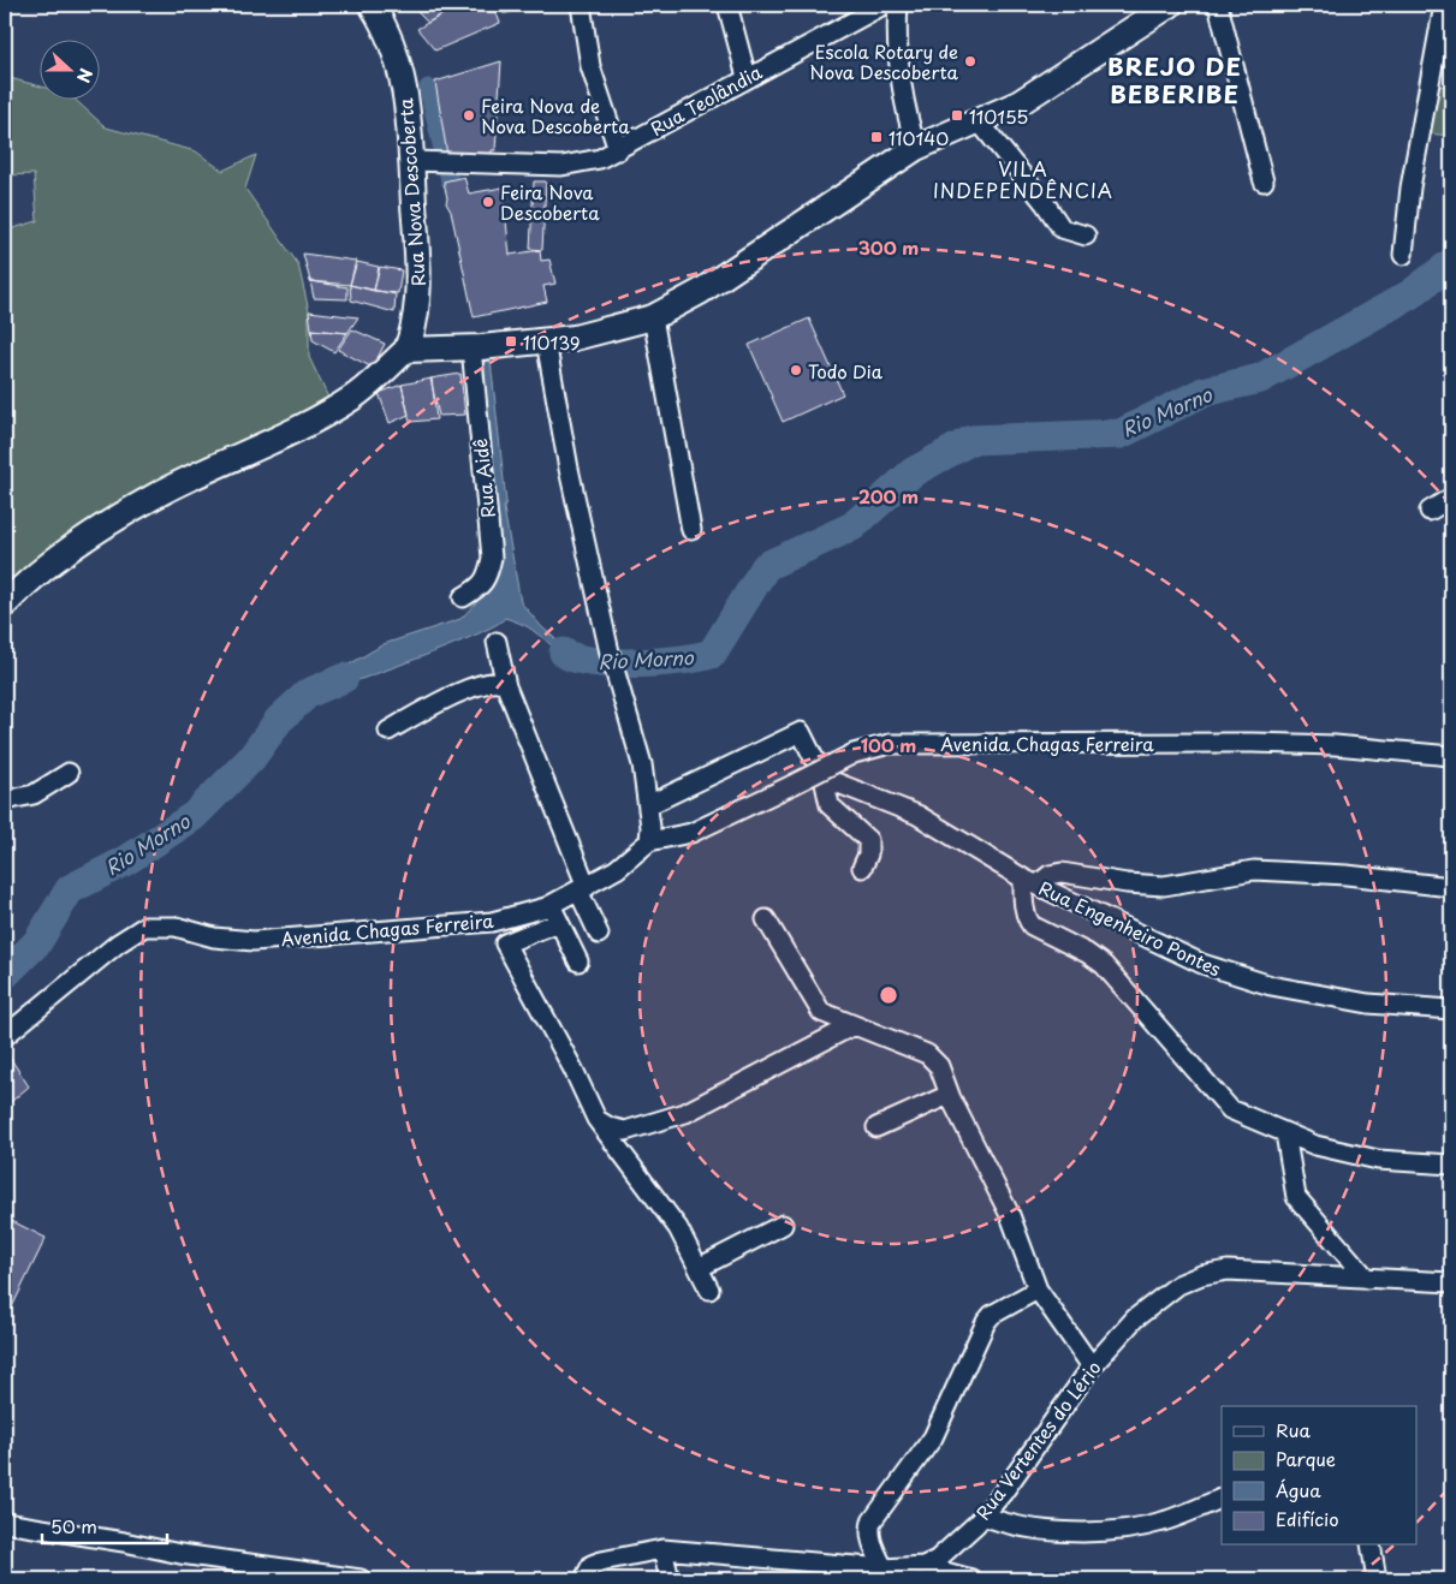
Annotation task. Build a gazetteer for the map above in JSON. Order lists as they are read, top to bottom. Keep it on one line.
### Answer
{"streets":{"main road":["Rua Nova Descoberta"],"street":["Rua Teolândia","Rua Aidê","Avenida Chagas Ferreira","Rua Engenheiro Pontes","Rua Vertentes do Lério"]},"crossings":[["Rua Teolândia","Rua Nova Descoberta"]],"districts":["BREJO DE BEBERIBE","VILA INDEPENDÊNCIA"],"water":["Rio Morno"],"places":{"other":["Escola Rotary de Nova Descoberta","Feira Nova de Nova Descoberta","Feira Nova Descoberta","Todo Dia"],"transit":["110155","110140","110139"]},"legend":["Rua","Parque","Água","Edifício"],"scale_bar":"50 m","north":"right","rings":["300 m","200 m","100 m"]}
